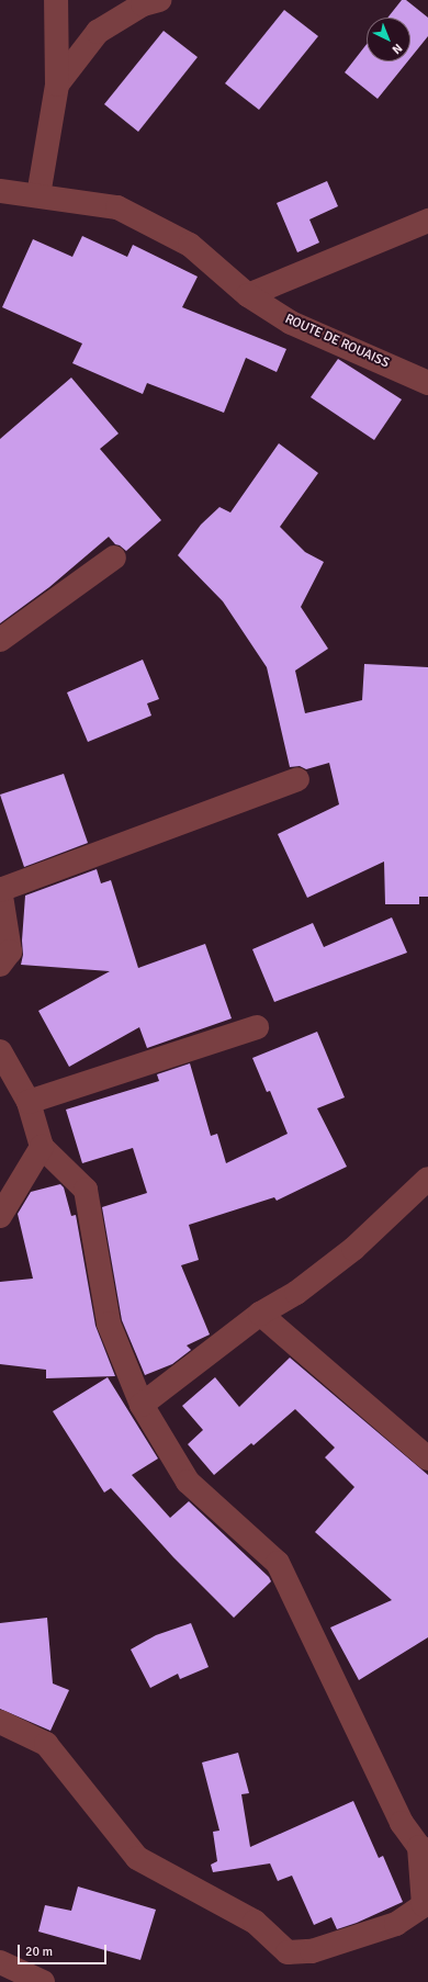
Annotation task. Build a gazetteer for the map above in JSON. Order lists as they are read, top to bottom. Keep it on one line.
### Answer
{"streets":{"street":["ROUTE DE ROUAISS"]},"scale_bar":"20 m","north":"bottom right"}
